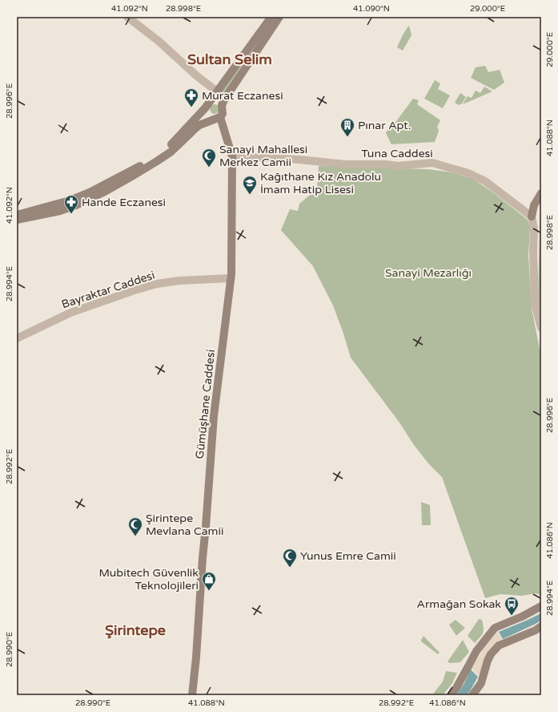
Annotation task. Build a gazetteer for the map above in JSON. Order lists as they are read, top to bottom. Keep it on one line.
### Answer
{"streets":{"main road":["Gümüşhane Caddesi"],"street":["Tuna Caddesi","Bayraktar Caddesi"]},"crossings":[["Tuna Caddesi","Gümüşhane Caddesi"],["Bayraktar Caddesi","Gümüşhane Caddesi"]],"districts":["Sultan Selim","Şirintepe"],"parks":["Sanayi Mezarlığı"],"places":{"pharmacy":["Murat Eczanesi","Hande Eczanesi"],"building":["Pınar Apt."],"mosque":["Sanayi Mahallesi Merkez Camii","Şirintepe Mevlana Camii","Yunus Emre Camii"],"school or university":["Kağıthane Kız Anadolu İmam Hatip Lisesi"],"shop":["Mubitech Güvenlik Teknolojileri"],"bus stop":["Armağan Sokak"]},"coordinates":["41.092°N","28.998°E","41.090°N","29.000°E","28.996°E","41.088°N","28.994°E","28.992°E","41.086°N","28.990°E"]}
